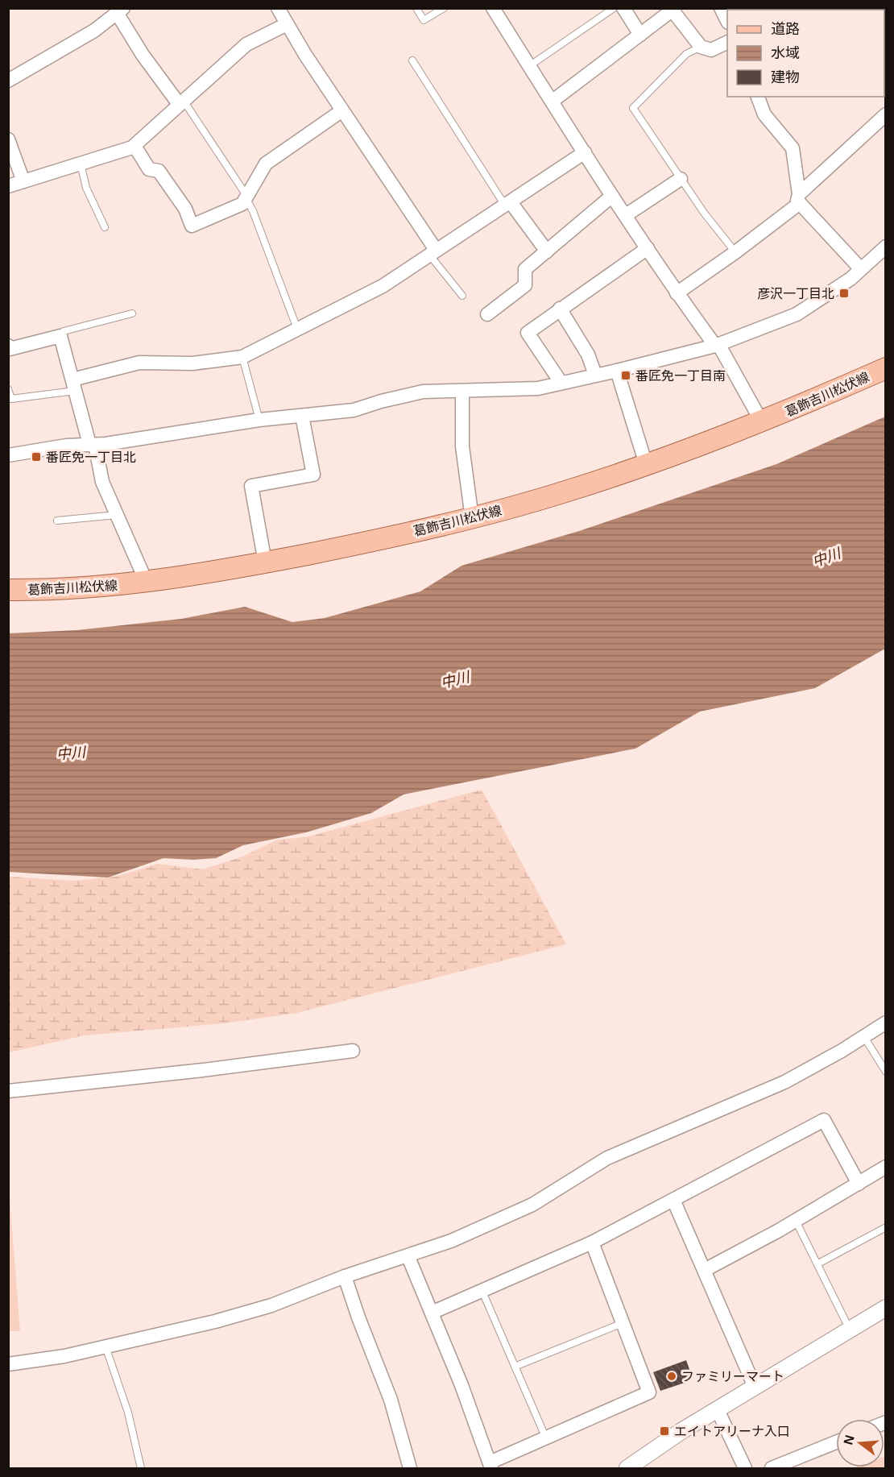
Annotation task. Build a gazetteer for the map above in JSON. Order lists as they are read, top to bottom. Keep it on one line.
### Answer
{"streets":{"main road":["葛飾吉川松伏線"]},"water":["中川"],"places":{"transit":["彦沢一丁目北","番匠免一丁目南","番匠免一丁目北","エイトアリーナ入口"],"other":["ファミリーマート"]},"legend":["道路","水域","建物"],"north":"left"}
